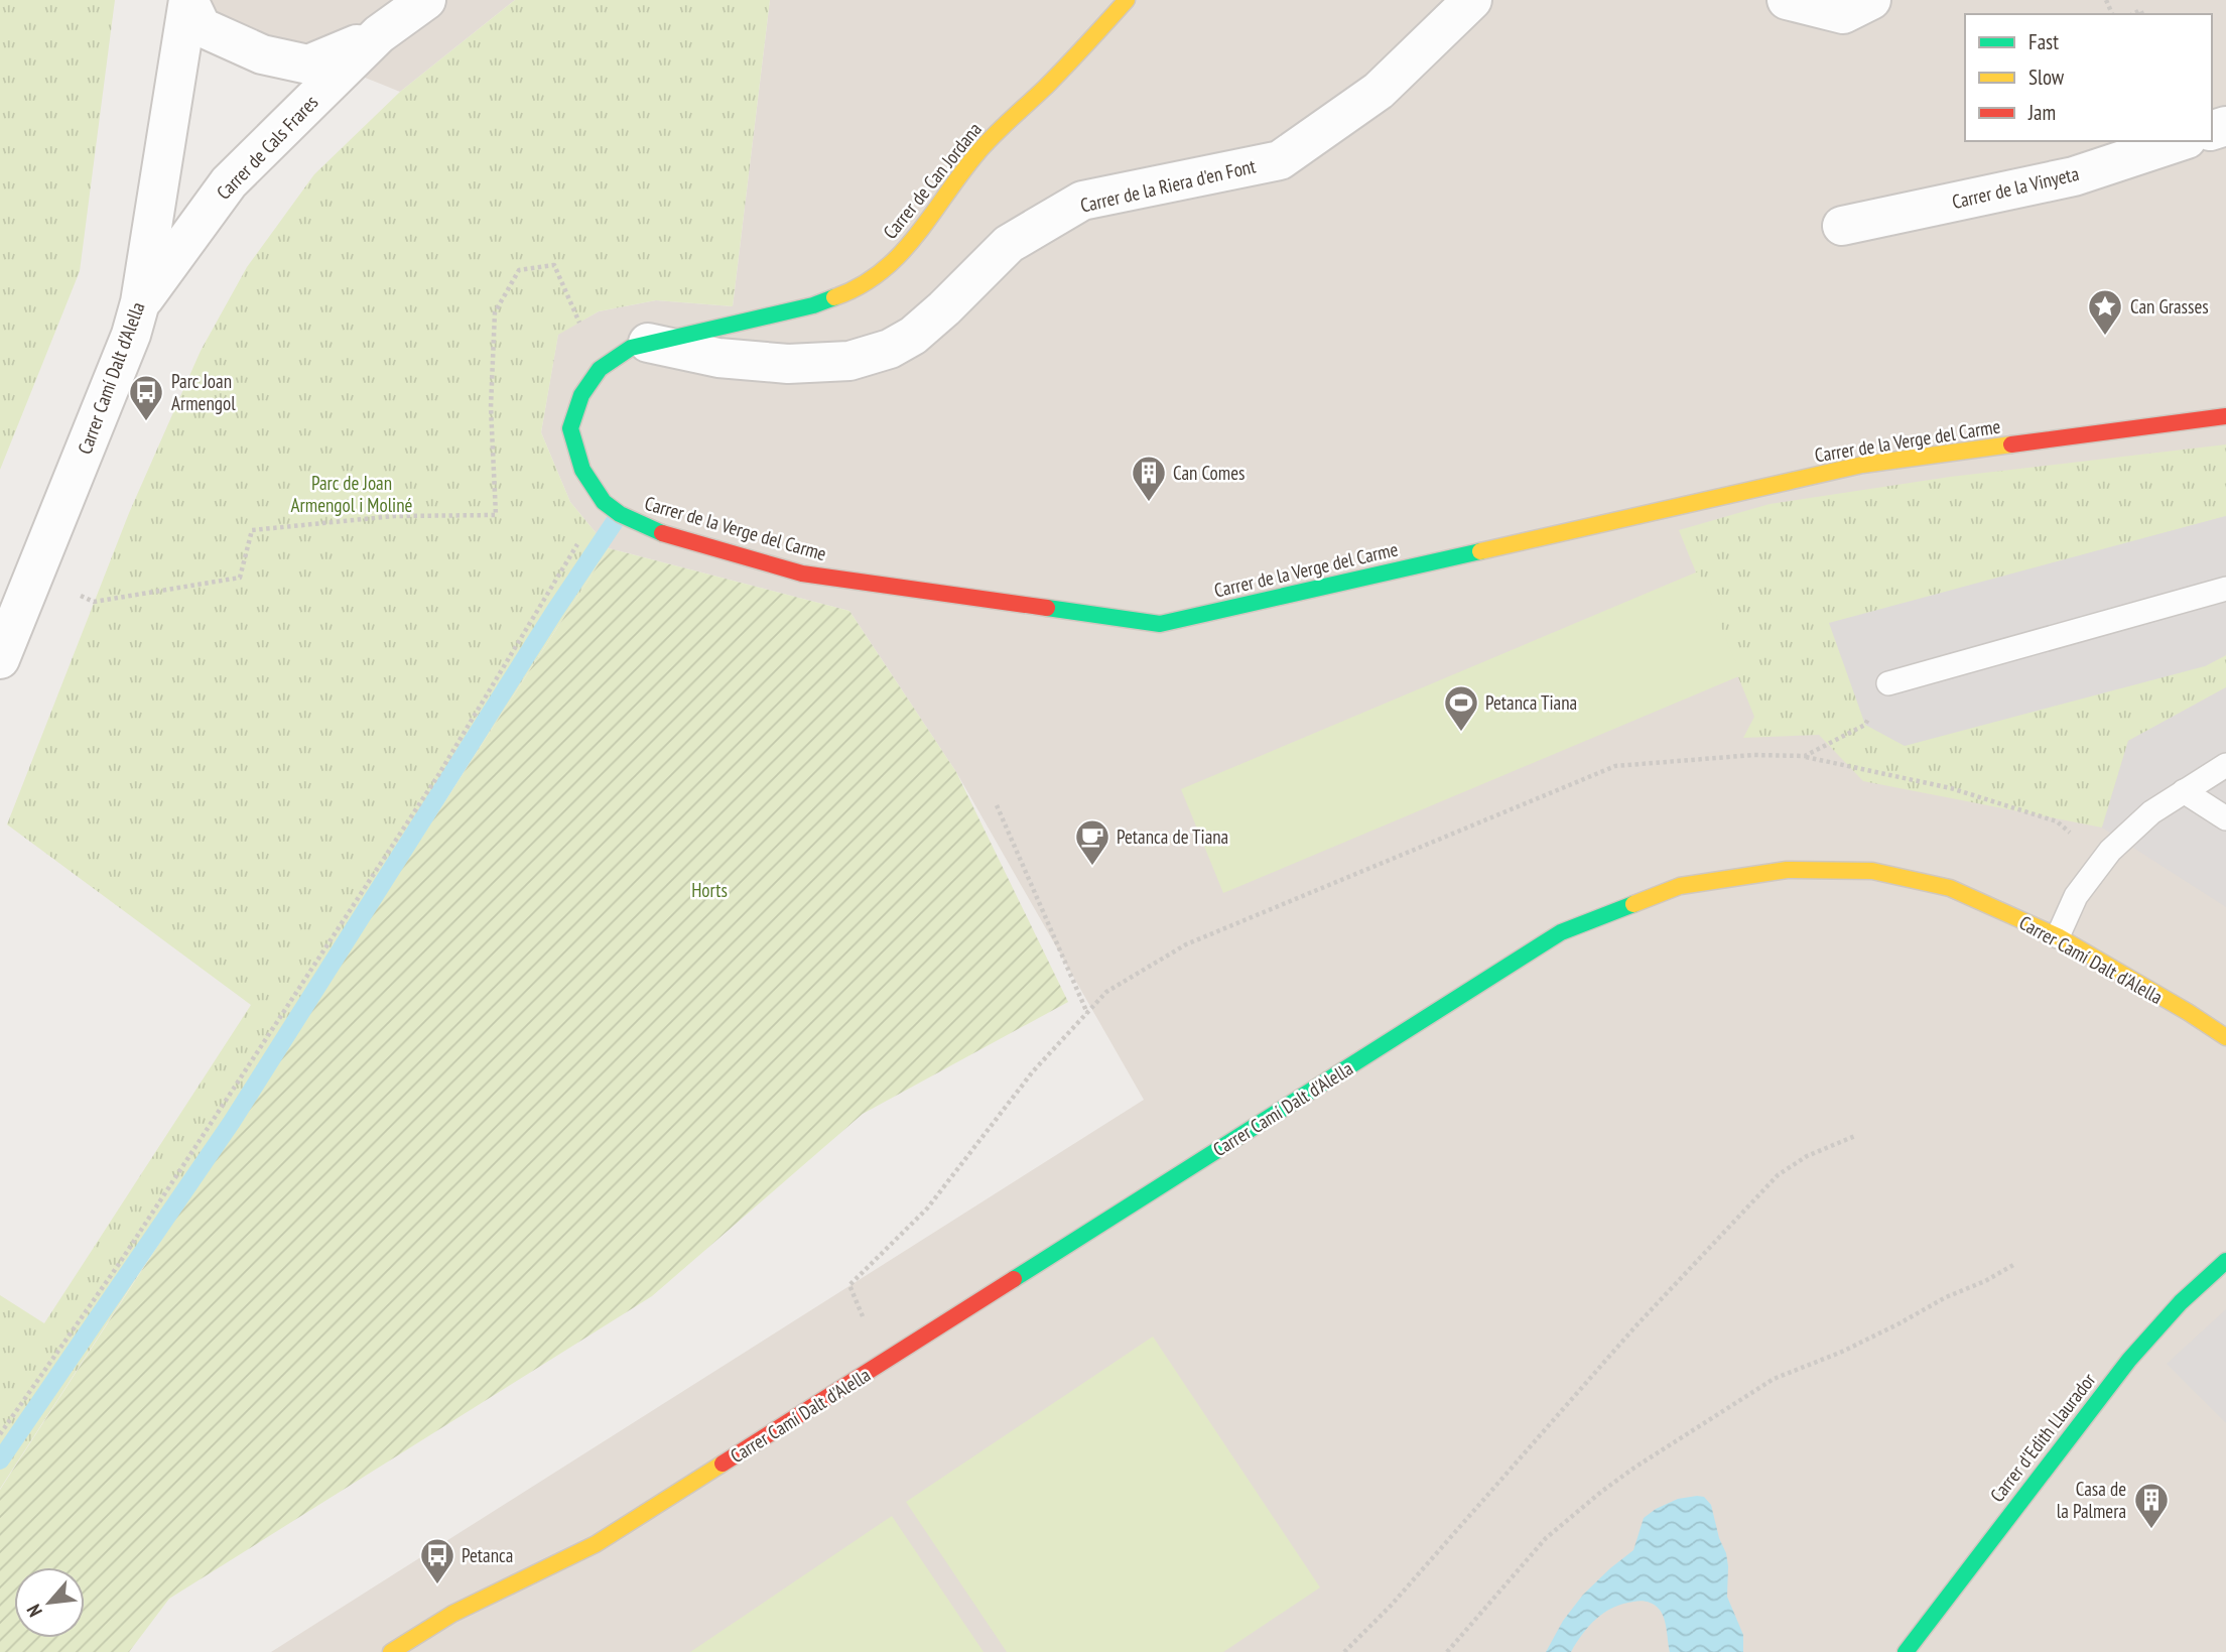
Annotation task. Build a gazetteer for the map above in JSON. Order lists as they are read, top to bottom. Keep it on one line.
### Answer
{"streets":{"street":["Carrer de Cals Frares","Carrer de Can Jordana","Carrer de la Riera d'en Font","Carrer de la Vinyeta","Carrer Camí Dalt d'Alella","Carrer de la Verge del Carme","Carrer d'Edith Llaurador"]},"crossings":[["Carrer de Cals Frares","Carrer Camí Dalt d'Alella"],["Carrer de Can Jordana","Carrer de la Riera d'en Font"],["Carrer de Can Jordana","Carrer de la Verge del Carme"],["Carrer de la Riera d'en Font","Carrer de la Verge del Carme"]],"parks":["Parc de Joan Armengol i Moliné","Horts"],"places":{"place":["Can Grasses"],"bus stop":["Parc Joan Armengol","Petanca"],"building":["Can Comes","Casa de la Palmera"],"sports":["Petanca Tiana"],"cafe":["Petanca de Tiana"]},"legend":["Fast","Slow","Jam"],"north":"bottom left"}
